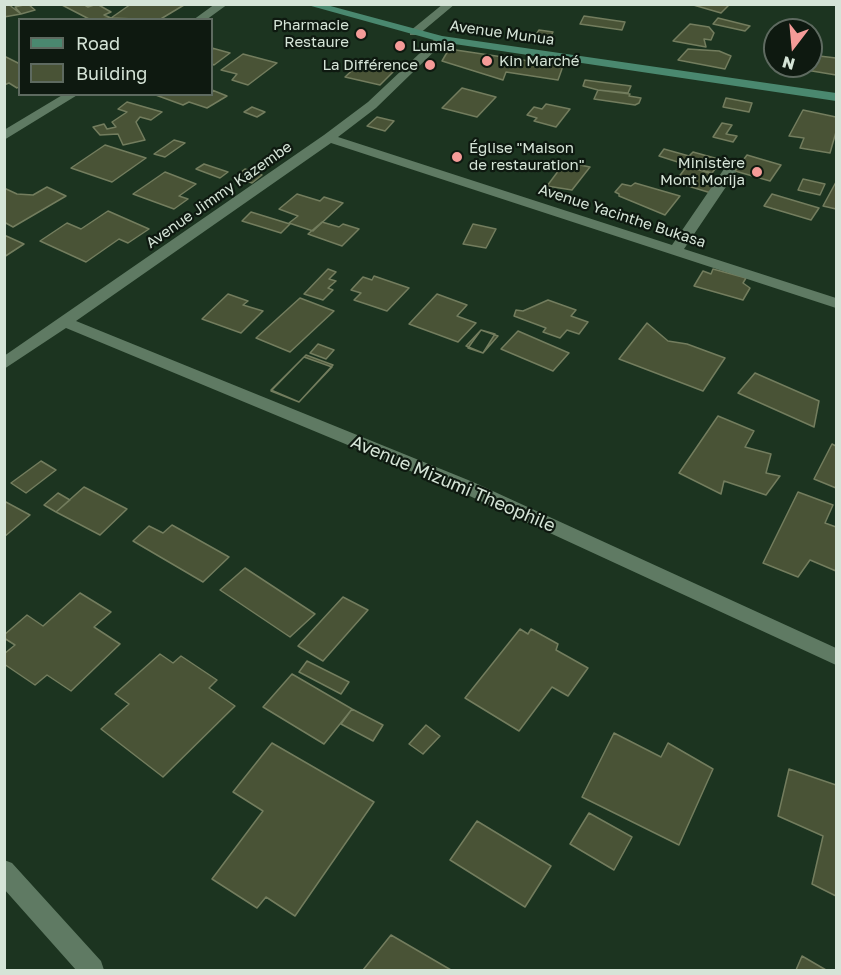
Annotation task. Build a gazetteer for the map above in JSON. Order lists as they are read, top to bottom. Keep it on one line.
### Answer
{"streets":{"main road":["Avenue Munua"],"street":["Avenue Jimmy Kazembe","Avenue Yacinthe Bukasa","Avenue Mizumi Theophile"]},"crossings":[["Avenue Munua","Avenue Jimmy Kazembe"],["Avenue Jimmy Kazembe","Avenue Yacinthe Bukasa"],["Avenue Jimmy Kazembe","Avenue Mizumi Theophile"]],"places":["Pharmacie Restaure","Lumia","Kin Marché","La Différence","Église \"Maison de restauration\"","Ministère Mont Morija"],"legend":["Road","Building"],"north":"bottom"}
